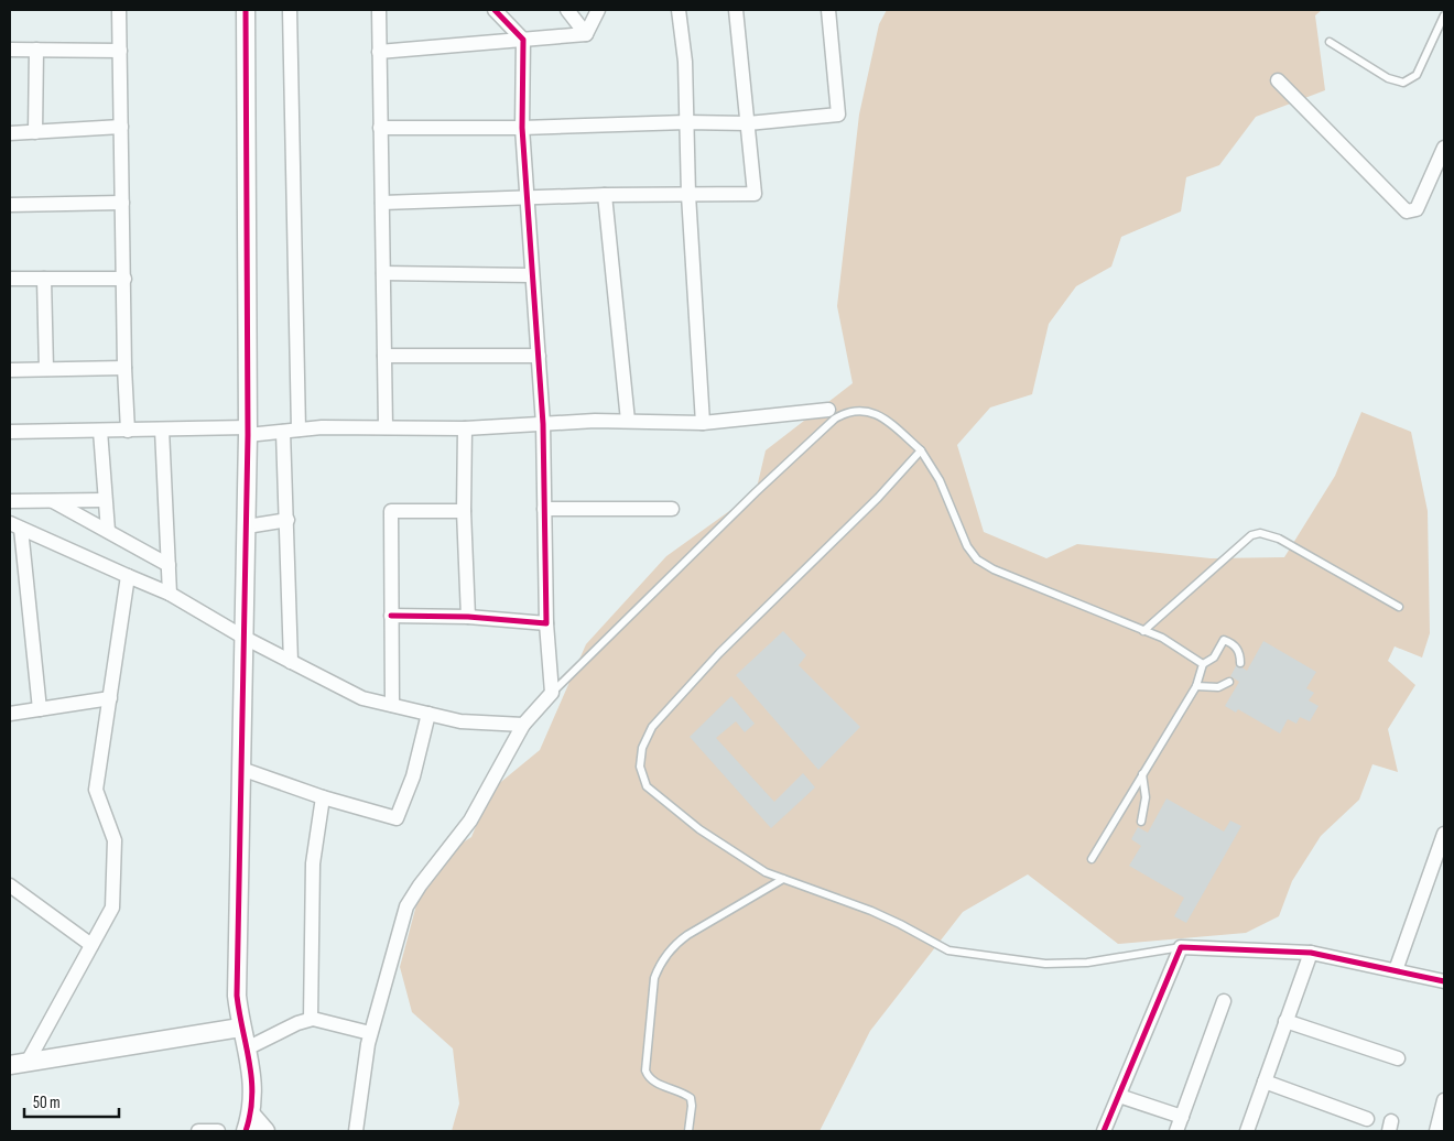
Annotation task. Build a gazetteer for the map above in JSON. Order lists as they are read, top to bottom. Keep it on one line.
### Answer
{"scale_bar":"50 m"}
